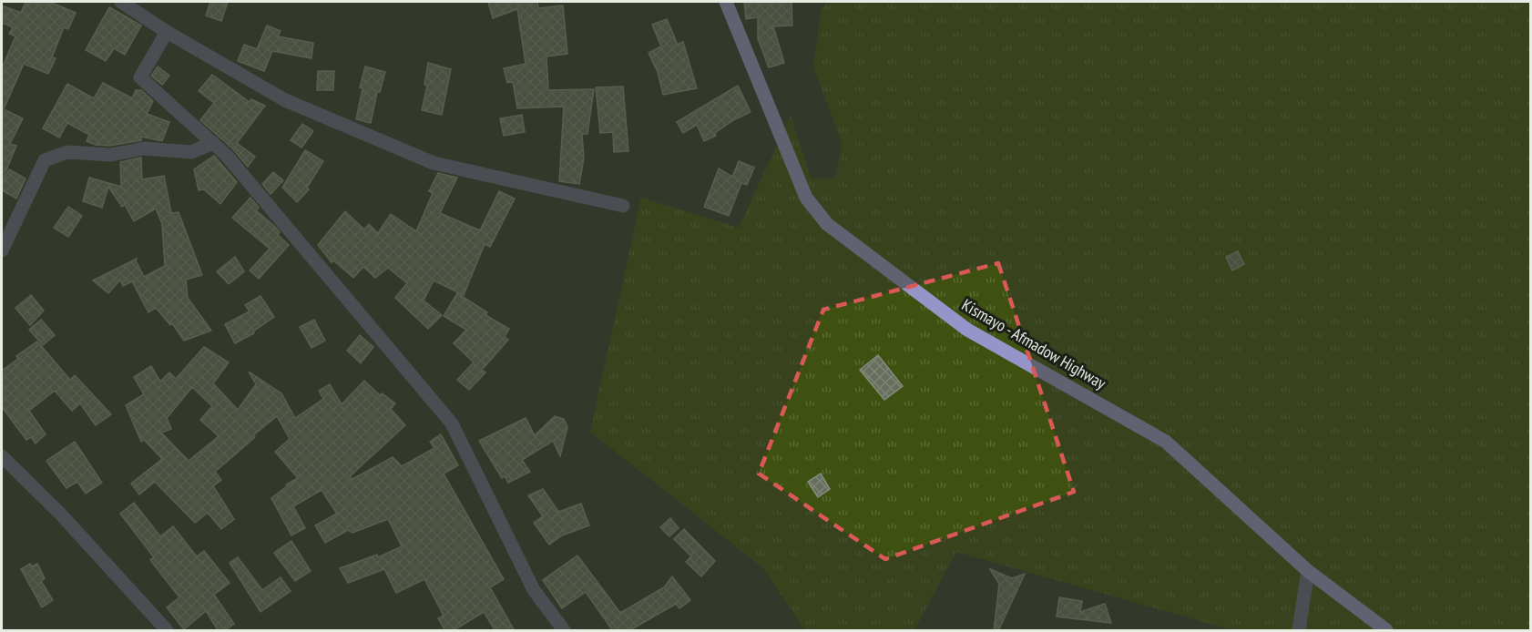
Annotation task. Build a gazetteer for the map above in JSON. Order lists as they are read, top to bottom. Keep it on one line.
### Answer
{"streets":{"main road":["Kismayo - Afmadow Highway"]}}
